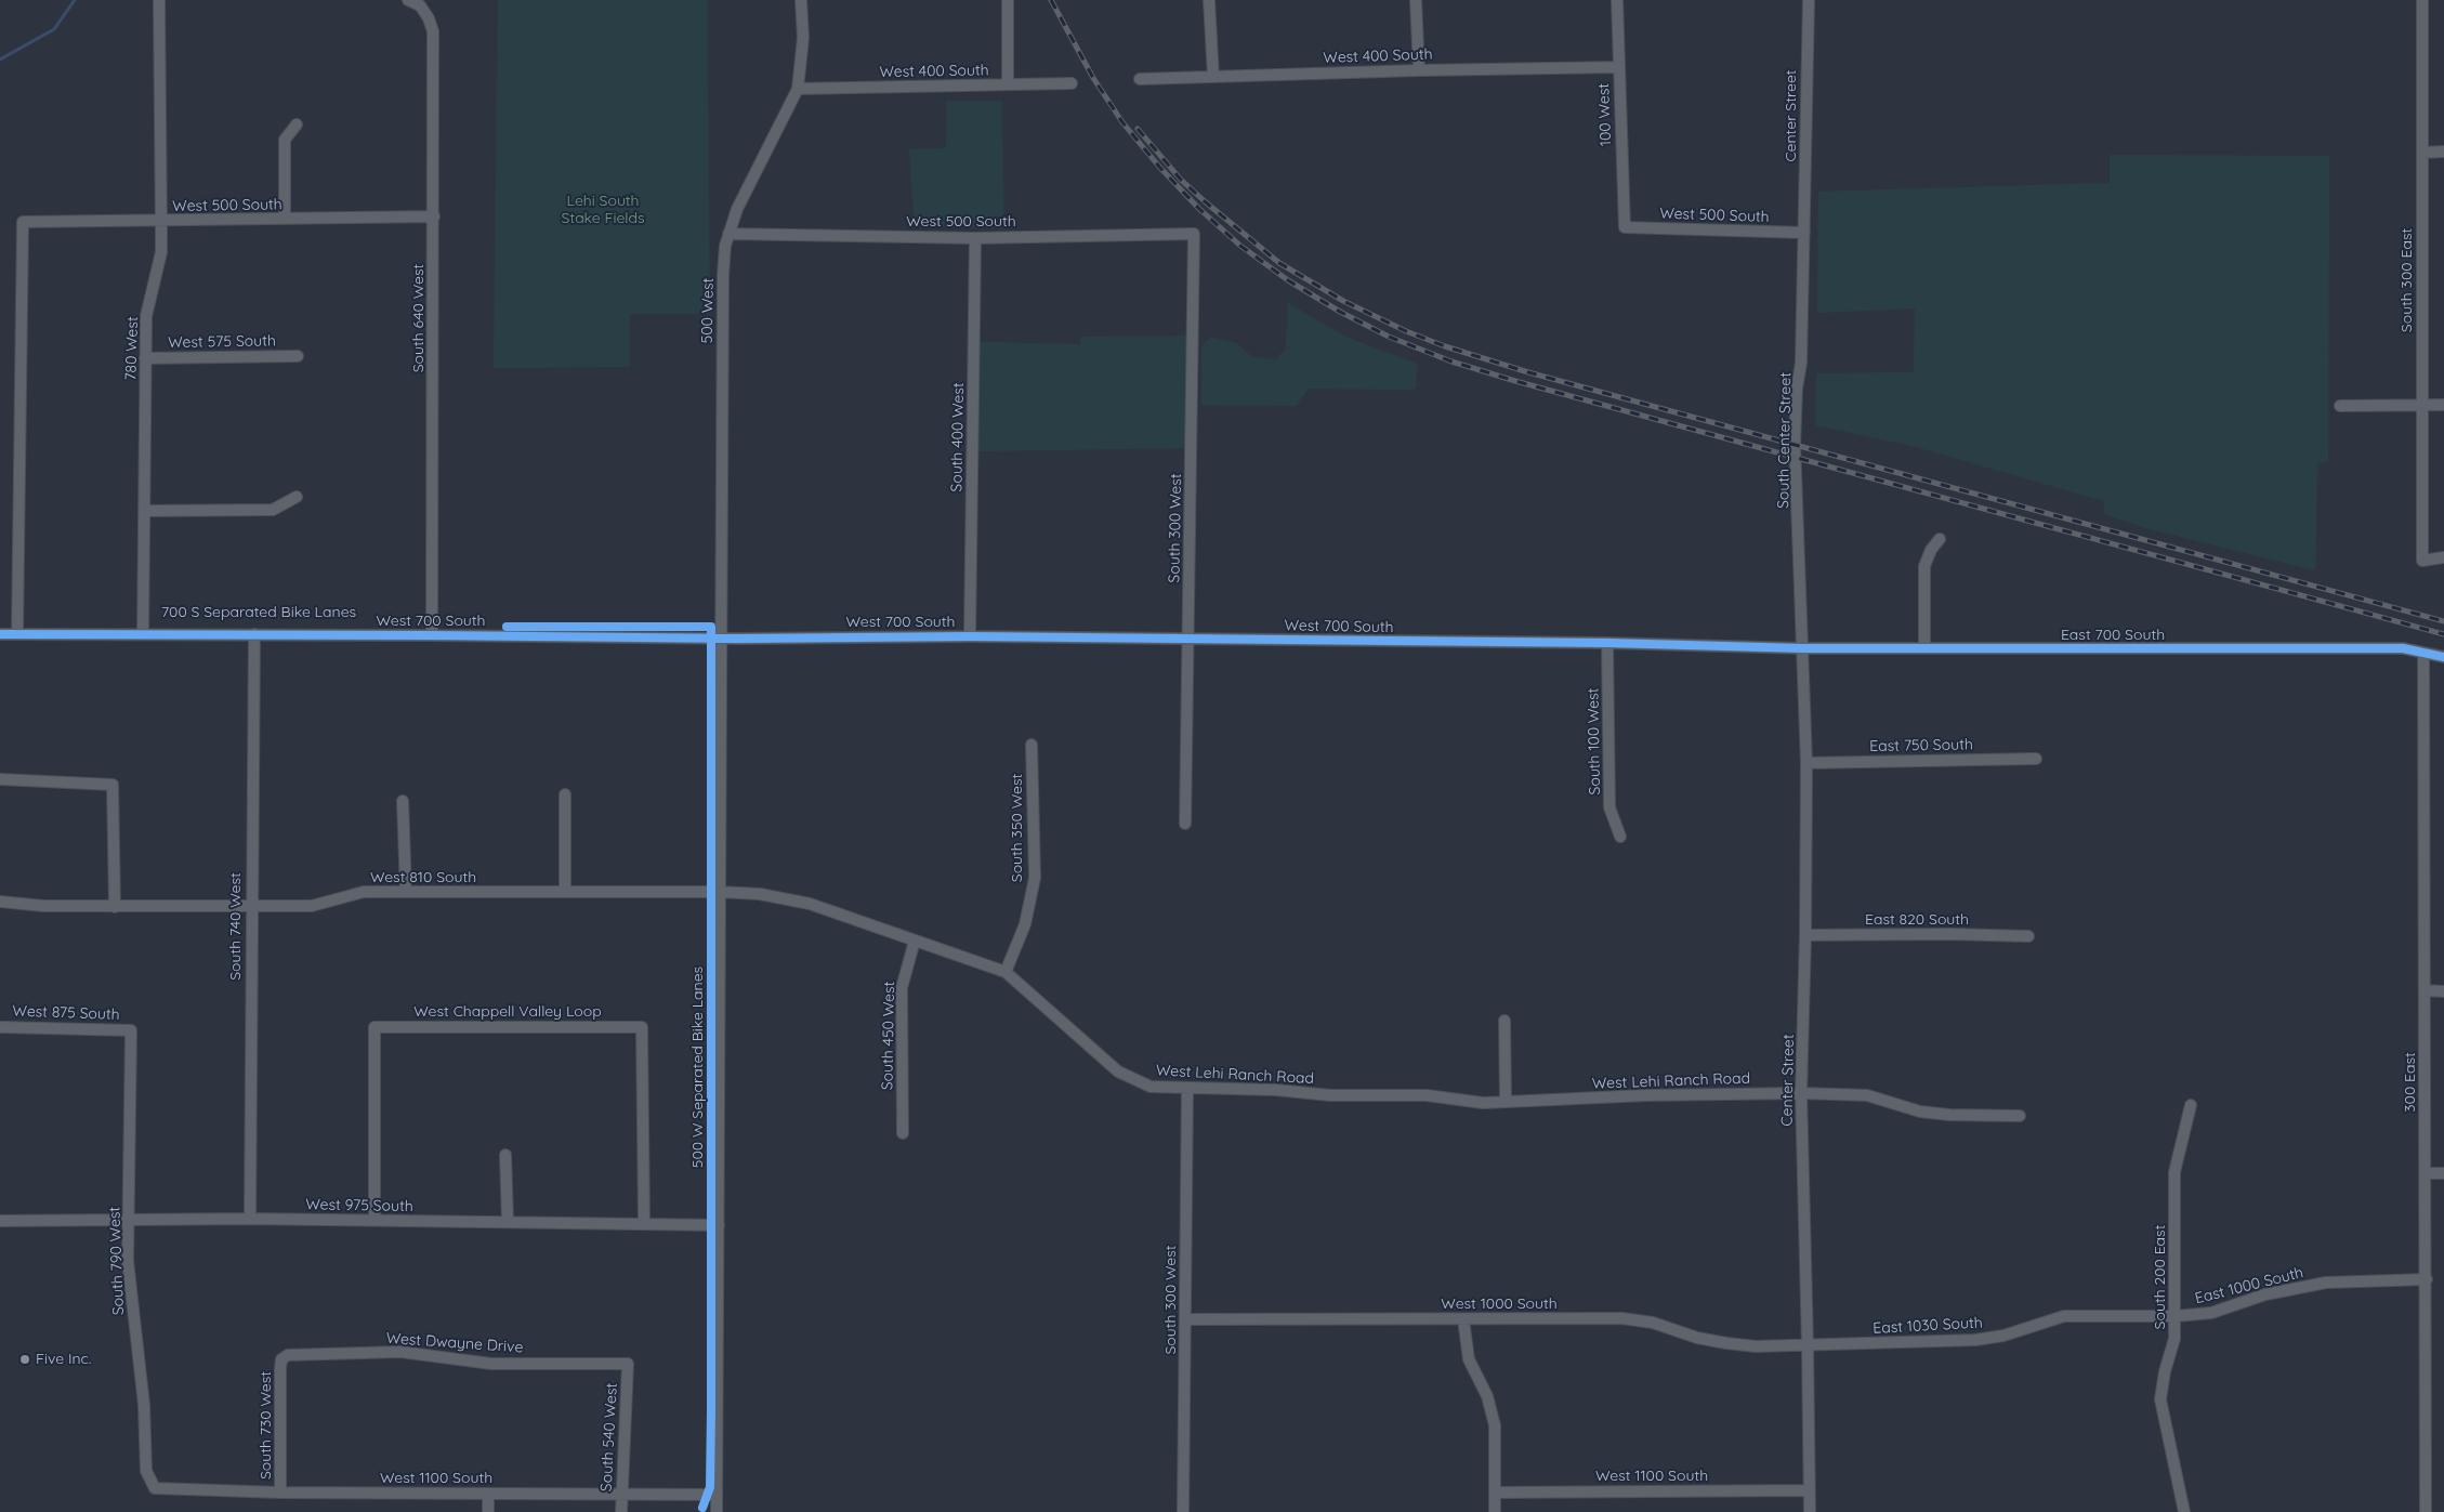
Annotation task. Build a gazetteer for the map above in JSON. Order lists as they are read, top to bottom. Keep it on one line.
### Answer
{"streets":{"street":["West 400 South","100 West","Center Street","West 500 South","South 300 East","500 West","South 640 West","West 575 South","780 West","South 400 West","South Center Street","South 300 West","West 700 South","East 700 South","South 100 West","East 750 South","South 350 West","West 810 South","East 820 South","South 740 West","West Chappell Valley Loop","West 875 South","South 450 West","West Lehi Ranch Road","300 East","West 975 South","South 790 West","South 200 East","East 1000 South","West 1000 South","East 1030 South","West Dwayne Drive","South 730 West","South 540 West","West 1100 South"],"cycle path":["500 W Separated Bike Lanes"]},"crossings":[["West 400 South","100 West"],["West 400 South","500 West"],["100 West","West 500 South"],["Center Street","West 500 South"],["Center Street","South Center Street"],["Center Street","West 700 South"],["Center Street","East 700 South"],["Center Street","East 750 South"],["Center Street","East 820 South"],["Center Street","West Lehi Ranch Road"],["Center Street","West 1000 South"],["Center Street","East 1030 South"],["Center Street","West 1100 South"],["West 500 South","500 West"],["West 500 South","South 640 West"],["West 500 South","780 West"],["West 500 South","South 400 West"],["West 500 South","South Center Street"],["West 500 South","South 300 West"],["West 500 South","West 700 South"],["500 West","West 700 South"],["500 West","West 810 South"],["500 West","West Lehi Ranch Road"],["South 640 West","West 700 South"],["West 575 South","780 West"],["780 West","West 700 South"],["South 400 West","West 700 South"],["South Center Street","West 700 South"],["South Center Street","East 700 South"],["South 300 West","West 700 South"],["South 300 West","West Lehi Ranch Road"],["South 300 West","West 1000 South"],["West 700 South","East 700 South"],["West 700 South","South 100 West"],["West 700 South","South 740 West"],["East 700 South","300 East"],["South 350 West","West Lehi Ranch Road"],["West 810 South","South 740 West"],["West 810 South","West Lehi Ranch Road"],["South 740 West","West 975 South"],["West Chappell Valley Loop","West 975 South"],["West 875 South","South 790 West"],["South 450 West","West Lehi Ranch Road"],["300 East","East 1000 South"],["West 975 South","South 790 West"],["South 790 West","West 1100 South"],["South 200 East","East 1000 South"],["South 200 East","East 1030 South"],["East 1000 South","East 1030 South"],["West 1000 South","East 1030 South"],["West Dwayne Drive","South 730 West"],["West Dwayne Drive","South 540 West"],["South 730 West","West 1100 South"],["South 540 West","West 1100 South"]],"parks":["Lehi South Stake Fields"],"places":["Five Inc."]}
